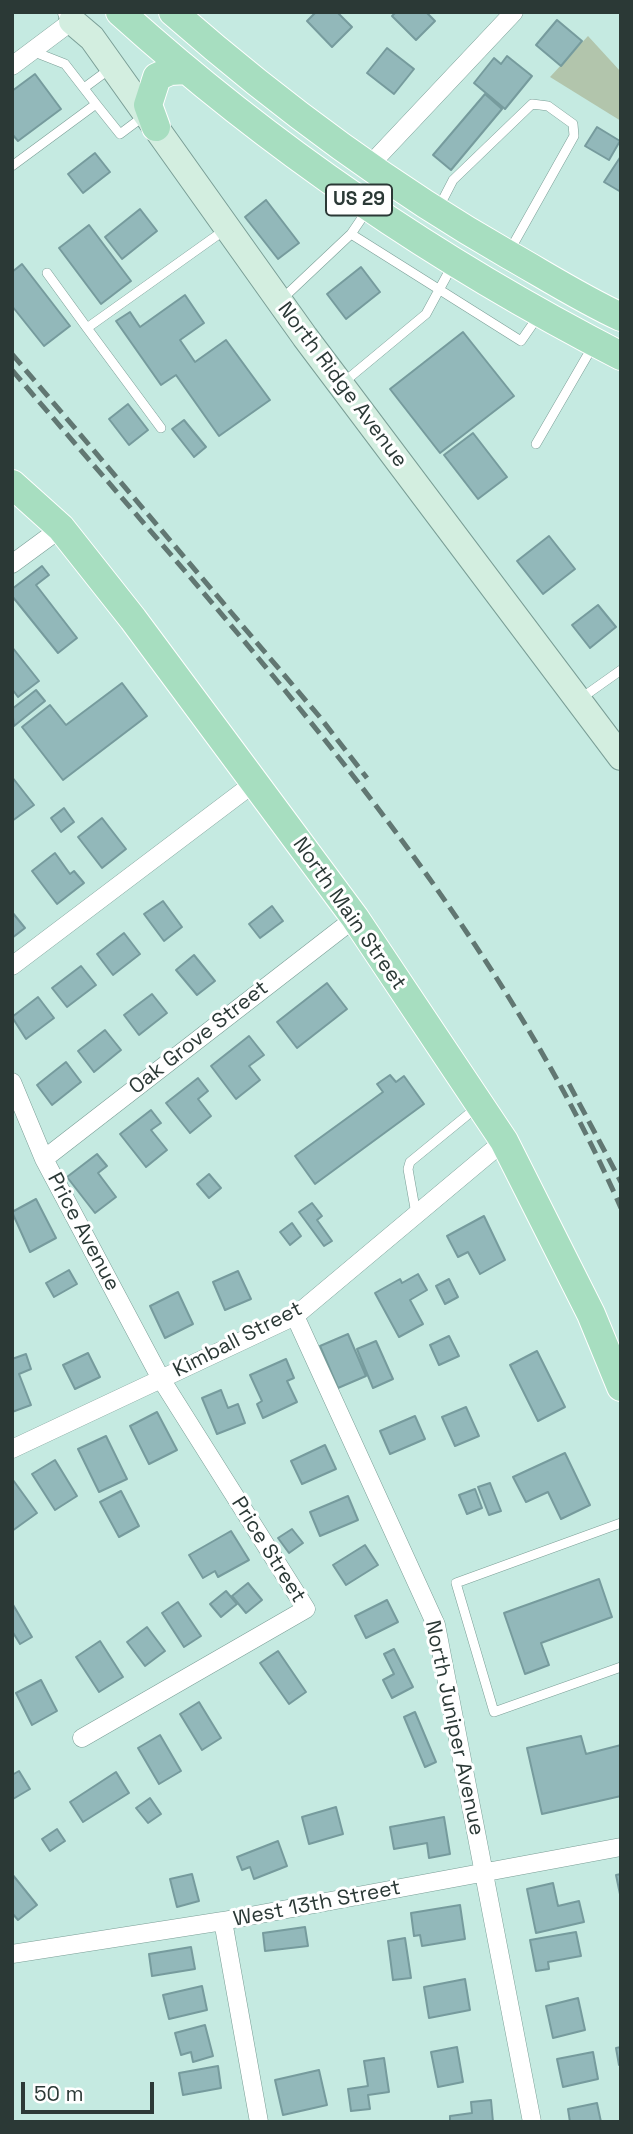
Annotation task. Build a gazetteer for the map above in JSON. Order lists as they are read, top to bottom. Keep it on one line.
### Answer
{"streets":{"main road":["US 29","North Main Street"],"street":["North Ridge Avenue","Oak Grove Street","Price Avenue","Kimball Street","Price Street","North Juniper Avenue","West 13th Street"]},"crossings":[["North Main Street","Oak Grove Street"],["North Main Street","Kimball Street"],["Oak Grove Street","Price Avenue"],["Price Avenue","Kimball Street"],["Price Avenue","Price Street"],["Kimball Street","Price Street"],["Kimball Street","North Juniper Avenue"],["North Juniper Avenue","West 13th Street"]],"scale_bar":"50 m"}
